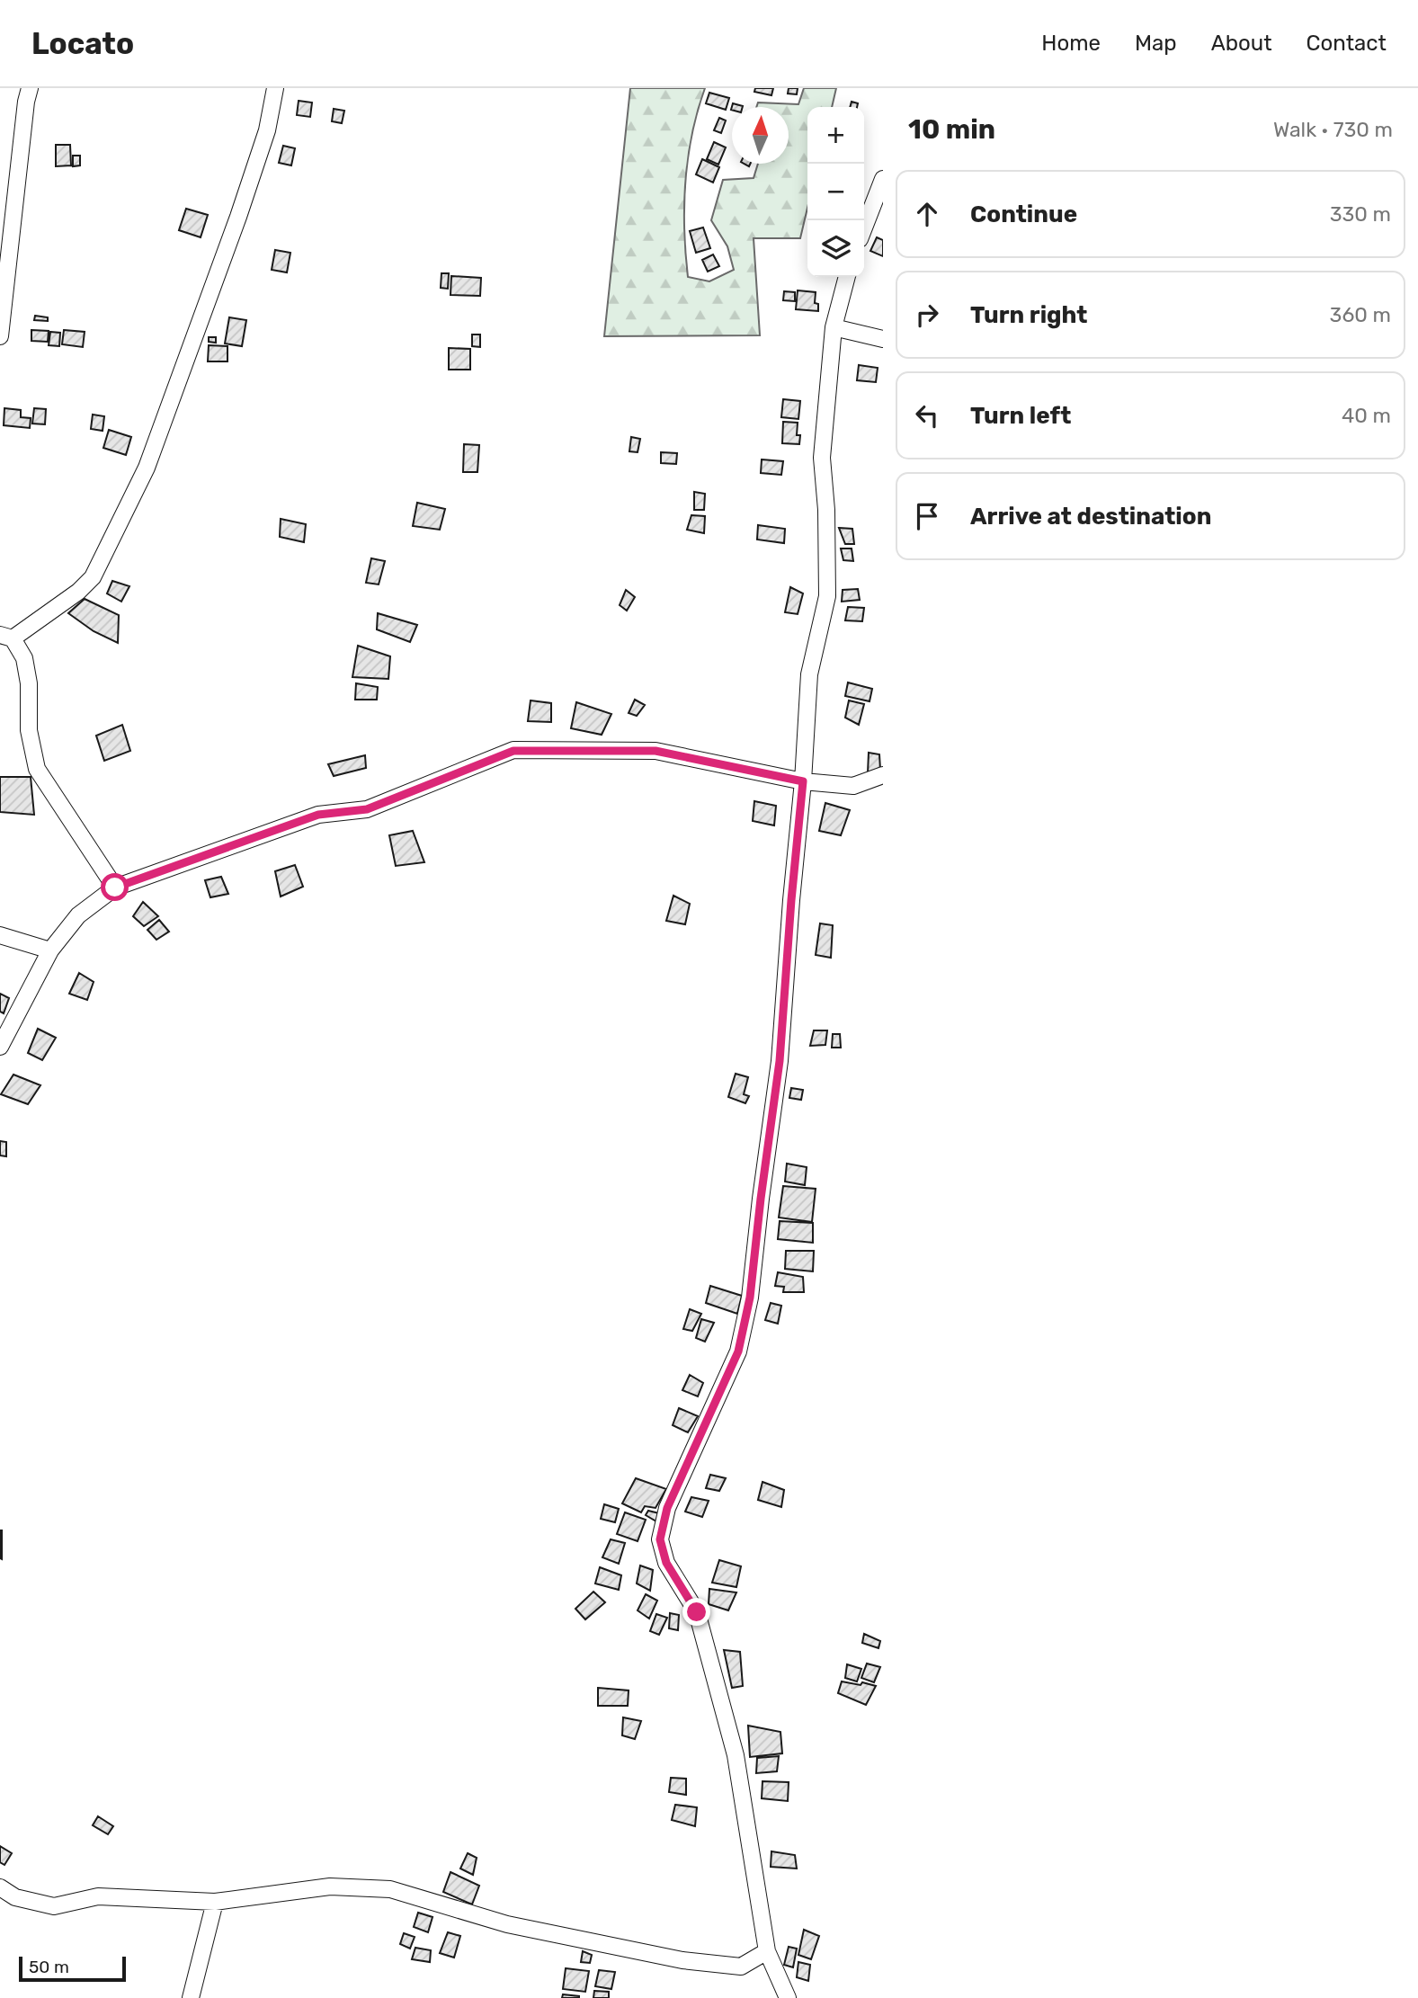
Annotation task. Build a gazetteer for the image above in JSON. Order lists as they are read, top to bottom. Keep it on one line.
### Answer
{"scale_bar":"50 m","north":"top","page":{"header":"Locato","nav":["Home","Map","About","Contact"],"heading":["10 min","Walk · 730 m"],"map_buttons":["+","−"],"list":[["Continue","330 m"],["Turn right","360 m"],["Turn left","40 m"],"Arrive at destination"],"scale":"50 m"}}
